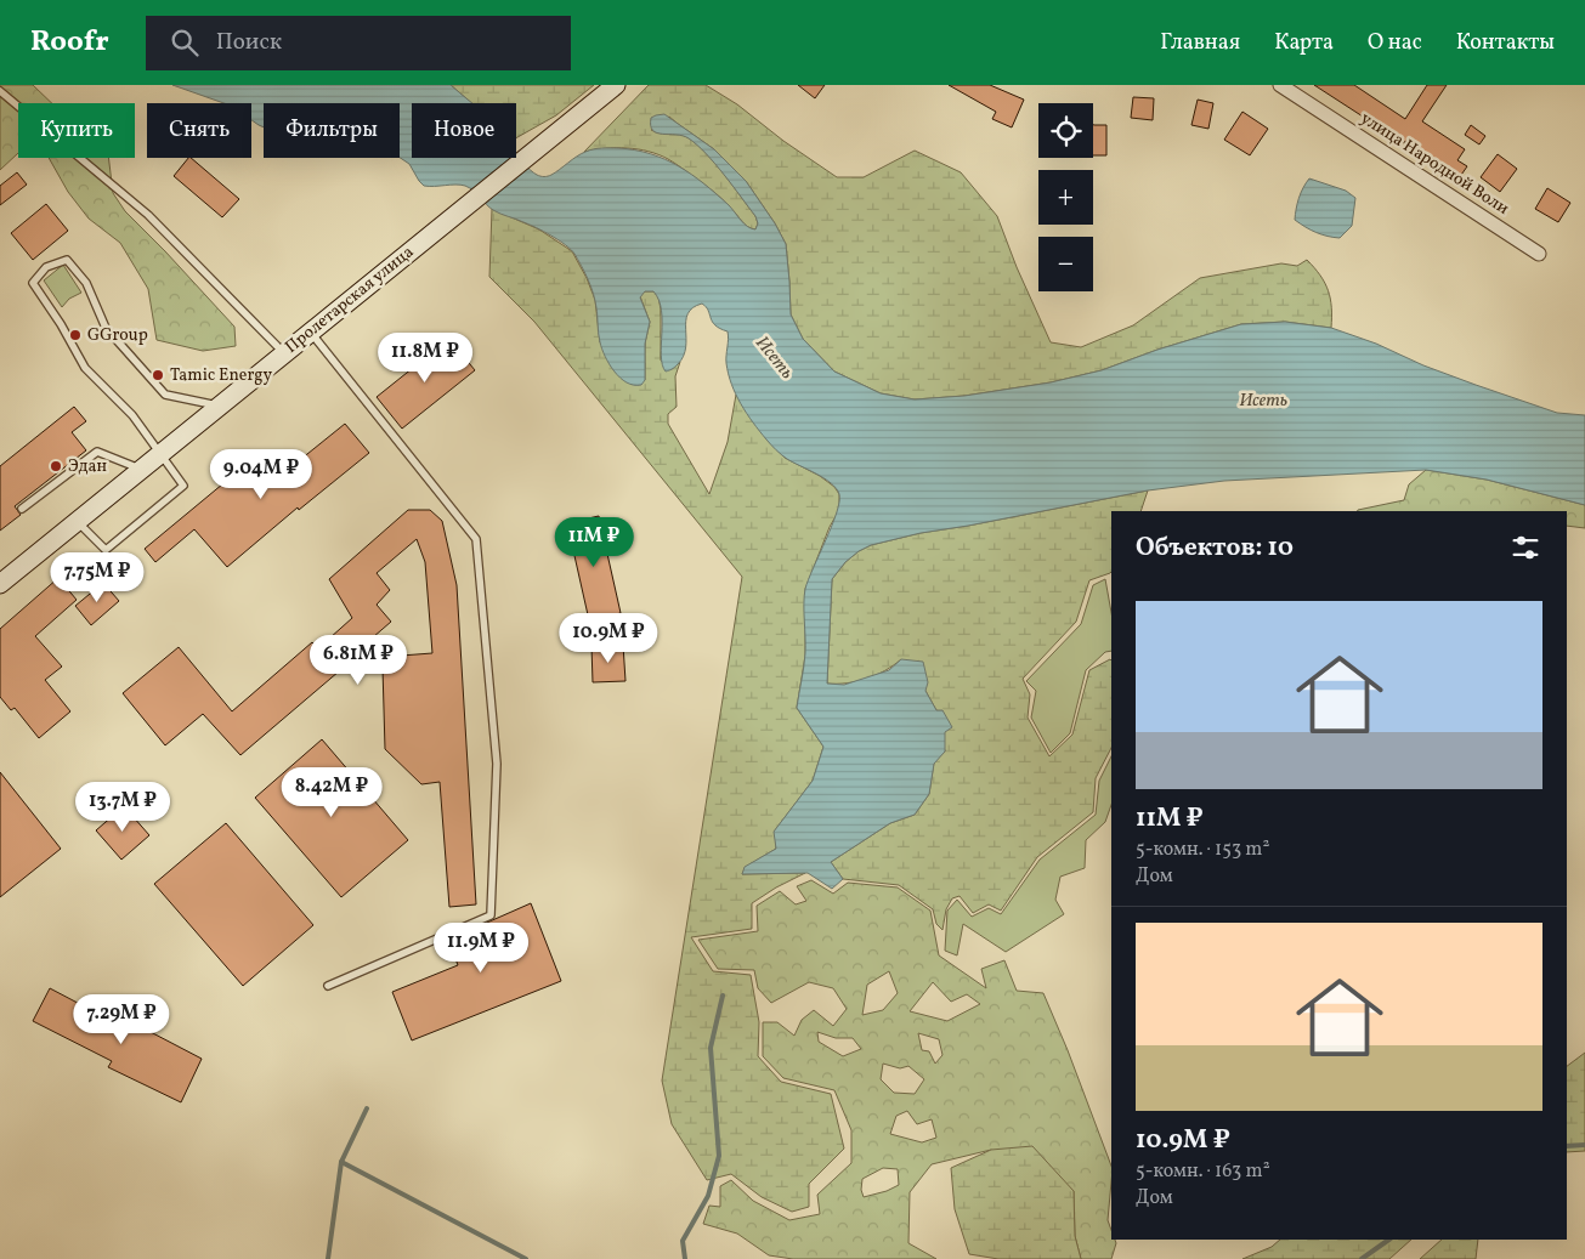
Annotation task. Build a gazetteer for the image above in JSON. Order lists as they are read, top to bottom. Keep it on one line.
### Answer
{"streets":{"main road":["Пролетарская улица"],"street":["улица Народной Воли"]},"water":["Исеть"],"places":["GGroup","Tamic Energy","Эдан"],"page":{"header":"Roofr","search":"Поиск","nav":["Главная","Карта","О нас","Контакты"],"map_buttons":["+","−"],"chip":["Купить","Снять","Фильтры","Новое"],"price":["11.8M ₽","9.04M ₽","11M ₽","7.75M ₽","10.9M ₽","6.81M ₽","8.42M ₽","13.7M ₽","11.9M ₽","7.29M ₽"],"heading":"Объектов: 10","list":[{"name":"11M ₽","note":"5-комн. · 153 m² · Дом"},{"name":"10.9M ₽","note":"5-комн. · 163 m² · Дом"}]}}
